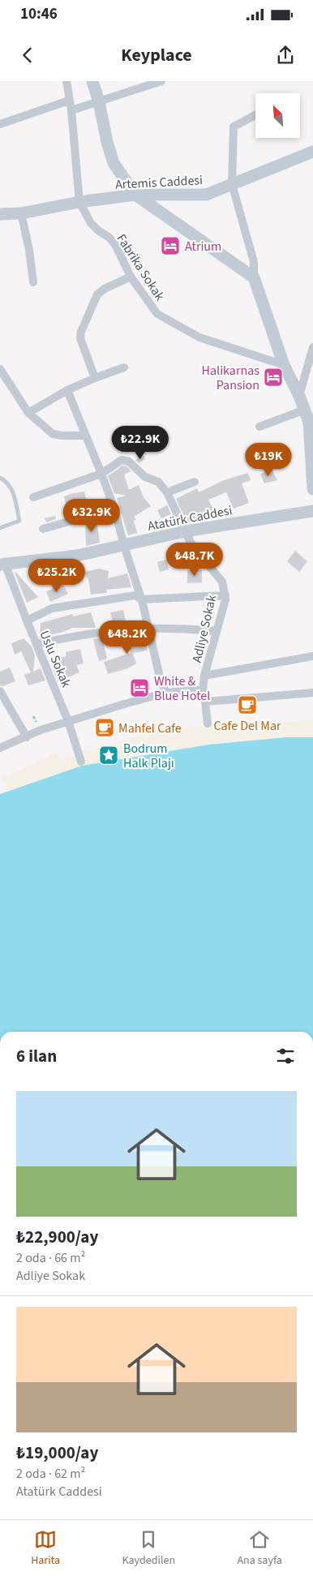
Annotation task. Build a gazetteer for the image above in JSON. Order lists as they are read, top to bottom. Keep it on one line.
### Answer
{"streets":{"street":["Artemis Caddesi","Fabrika Sokak","Atatürk Caddesi","Adliye Sokak","Uslu Sokak"]},"crossings":[["Artemis Caddesi","Fabrika Sokak"],["Atatürk Caddesi","Adliye Sokak"],["Atatürk Caddesi","Uslu Sokak"]],"places":{"hotel":["Atrium","Halikarnas Pansion","White & Blue Hotel"],"cafe":["Cafe Del Mar","Mahfel Cafe"],"place":["Bodrum Halk Plajı"]},"north":"top left","page":{"status":"10:46","header":"Keyplace","price":["₺22.9K","₺19K","₺32.9K","₺48.7K","₺25.2K","₺48.2K"],"heading":"6 ilan","list":[{"name":"₺22,900/ay","note":"2 oda · 66 m² · Adliye Sokak"},{"name":"₺19,000/ay","note":"2 oda · 62 m² · Atatürk Caddesi"}],"tabs":["Harita","Kaydedilen","Ana sayfa"]}}
